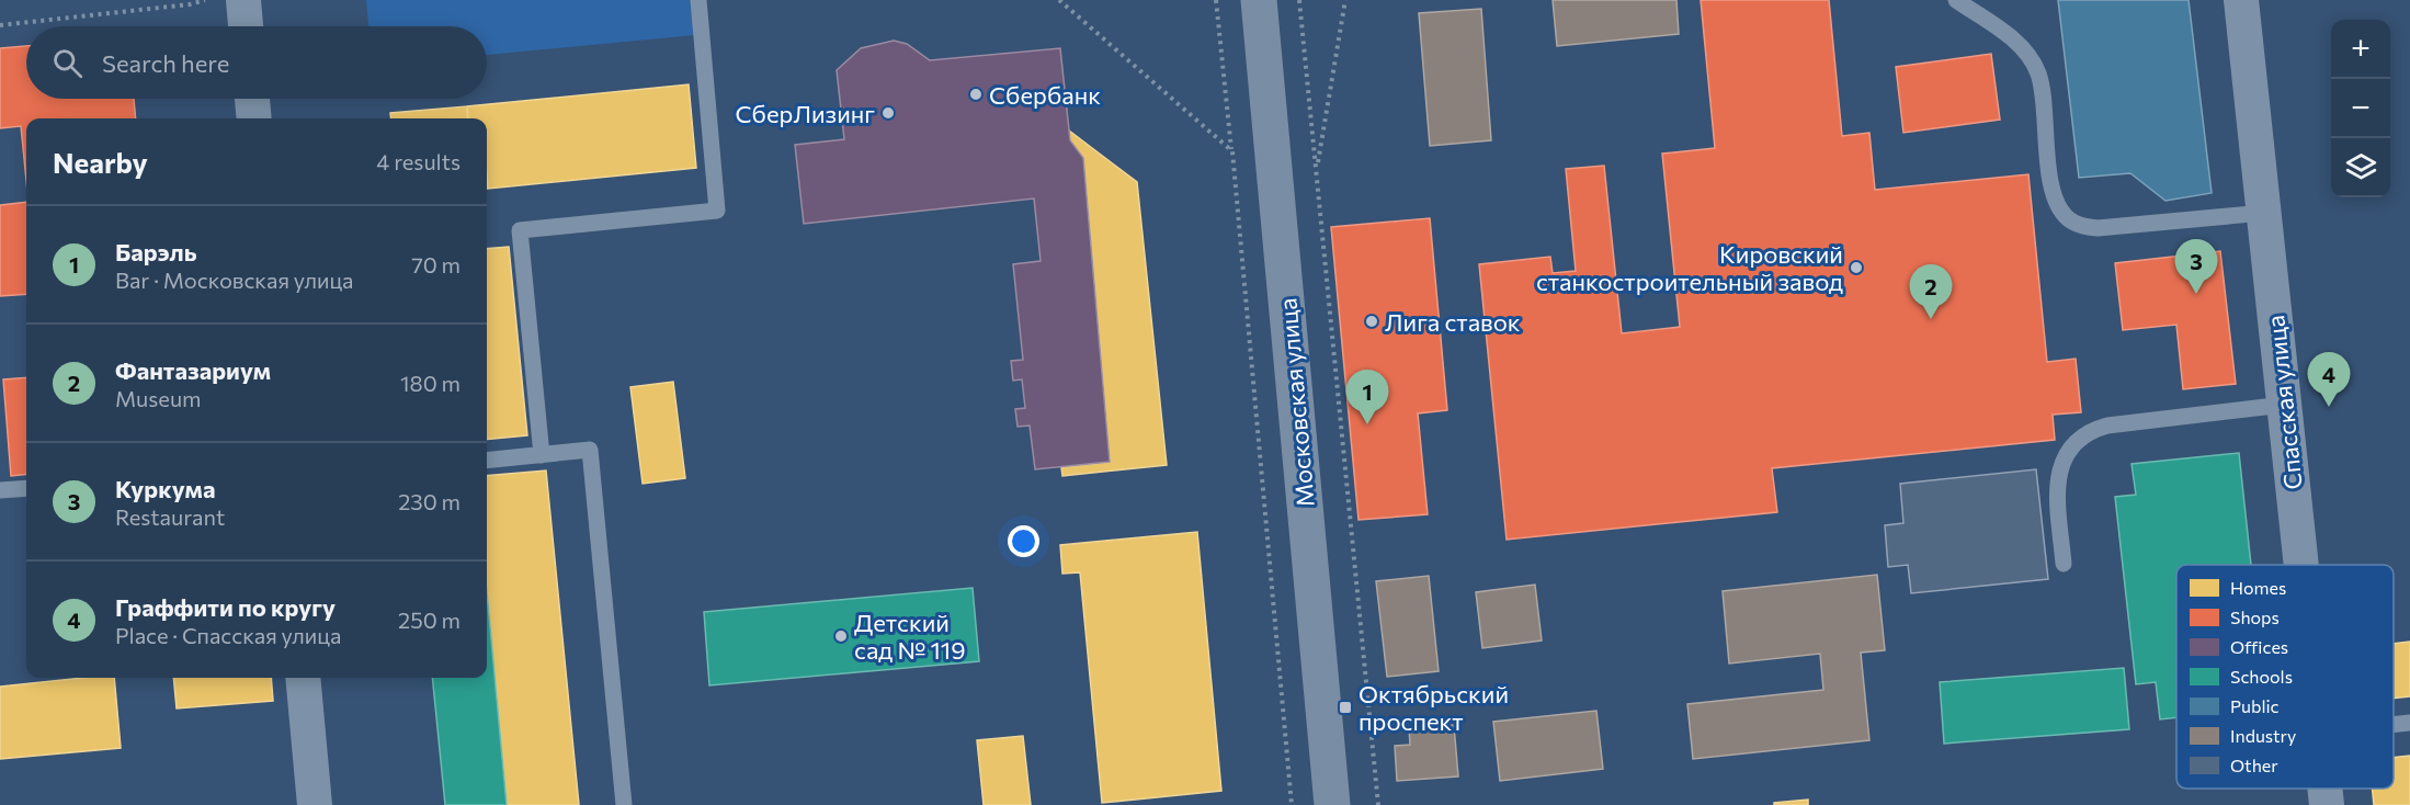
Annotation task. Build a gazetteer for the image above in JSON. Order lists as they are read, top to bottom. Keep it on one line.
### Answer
{"streets":{"main road":["Московская улица"],"street":["Спасская улица"]},"places":{"other":["Сбербанк","СберЛизинг","Кировский станкостроительный завод","Лига ставок","Детский сад № 119"],"transit":["Октябрьский проспект"]},"legend":["Homes","Shops","Offices","Schools","Public","Industry","Other"],"page":{"map_buttons":["+","−"],"search":"Search here","heading":["Nearby","4 results"],"list":[{"mark":"1","name":"Барэль","note":"Bar · Московская улица","value":"70 m"},{"mark":"2","name":"Фантазариум","note":"Museum","value":"180 m"},{"mark":"3","name":"Куркума","note":"Restaurant","value":"230 m"},{"mark":"4","name":"Граффити по кругу","note":"Place · Спасская улица","value":"250 m"}],"pins":["3","2","4","1"]}}
